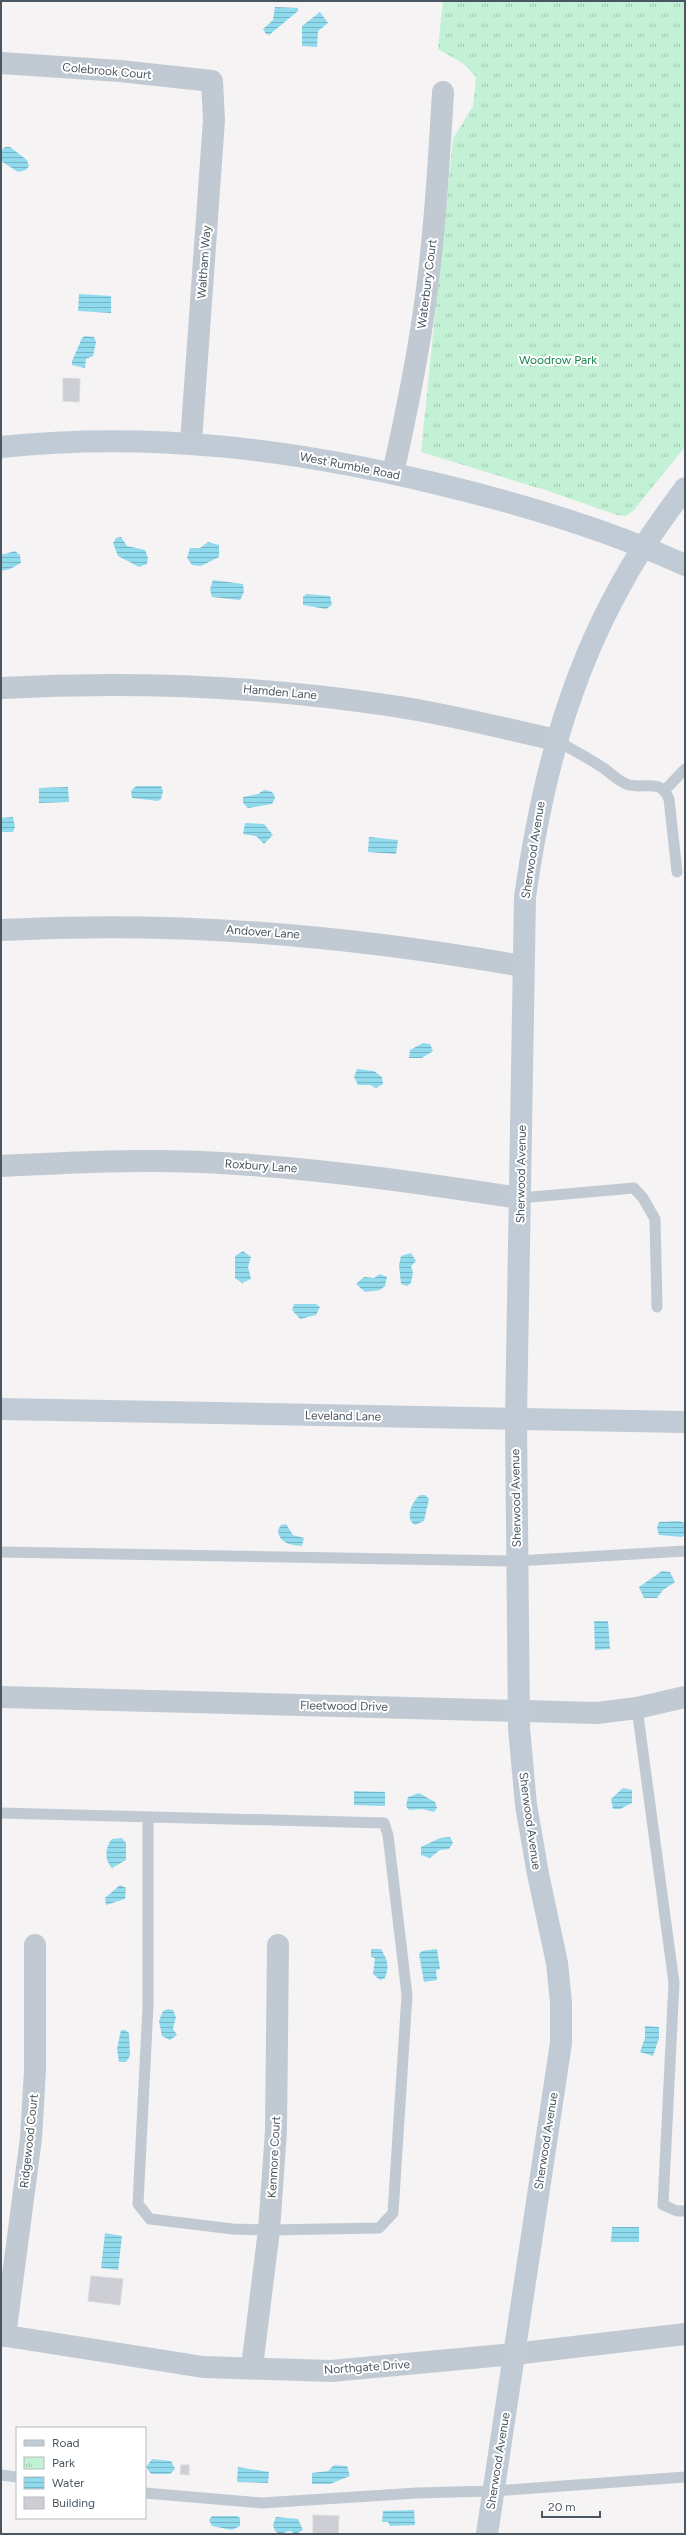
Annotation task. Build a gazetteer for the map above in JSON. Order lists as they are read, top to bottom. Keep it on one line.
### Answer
{"streets":{"street":["Colebrook Court","Waltham Way","Waterbury Court","West Rumble Road","Hamden Lane","Sherwood Avenue","Andover Lane","Roxbury Lane","Leveland Lane","Fleetwood Drive","Ridgewood Court","Kenmore Court","Northgate Drive"]},"crossings":[["Colebrook Court","Waltham Way"],["Waltham Way","West Rumble Road"],["Waterbury Court","West Rumble Road"],["West Rumble Road","Sherwood Avenue"],["Hamden Lane","Sherwood Avenue"],["Sherwood Avenue","Andover Lane"],["Sherwood Avenue","Roxbury Lane"],["Sherwood Avenue","Leveland Lane"],["Sherwood Avenue","Fleetwood Drive"],["Sherwood Avenue","Northgate Drive"],["Ridgewood Court","Northgate Drive"],["Kenmore Court","Northgate Drive"]],"parks":["Woodrow Park"],"legend":["Road","Park","Water","Building"],"scale_bar":"20 m"}
